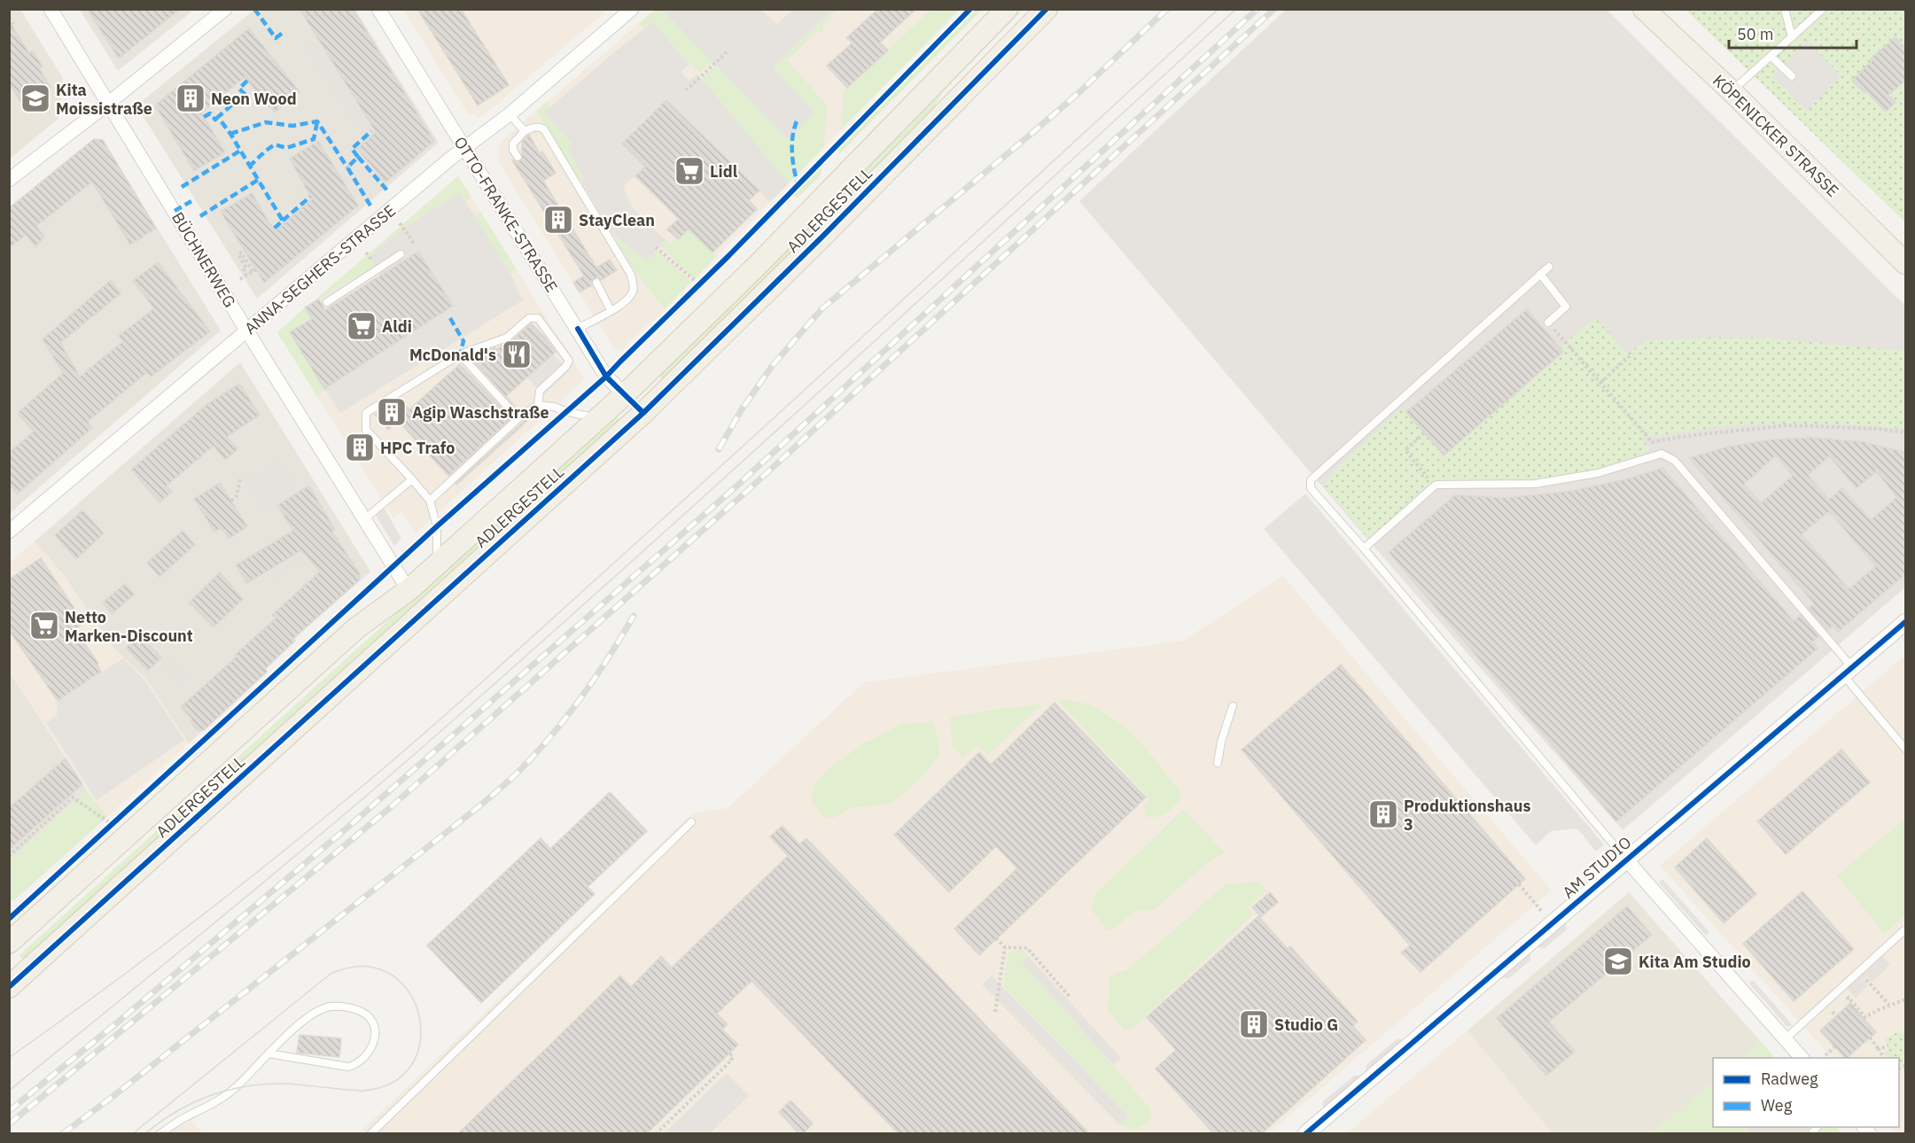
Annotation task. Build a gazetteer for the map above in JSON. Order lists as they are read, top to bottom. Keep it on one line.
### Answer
{"streets":{"main road":["KÖPENICKER STRASSE","ADLERGESTELL","OTTO-FRANKE-STRASSE"],"street":["BÜCHNERWEG","ANNA-SEGHERS-STRASSE","AM STUDIO"]},"crossings":[["ADLERGESTELL","OTTO-FRANKE-STRASSE"],["ADLERGESTELL","BÜCHNERWEG"],["OTTO-FRANKE-STRASSE","ANNA-SEGHERS-STRASSE"],["BÜCHNERWEG","ANNA-SEGHERS-STRASSE"]],"places":{"school or university":["Kita Moissistraße","Kita Am Studio"],"building":["Neon Wood","StayClean","Agip Waschstraße","HPC Trafo","Produktionshaus 3","Studio G"],"supermarket":["Lidl","Aldi","Netto Marken-Discount"],"restaurant":["McDonald's"]},"legend":["Radweg","Weg"],"scale_bar":"50 m"}
